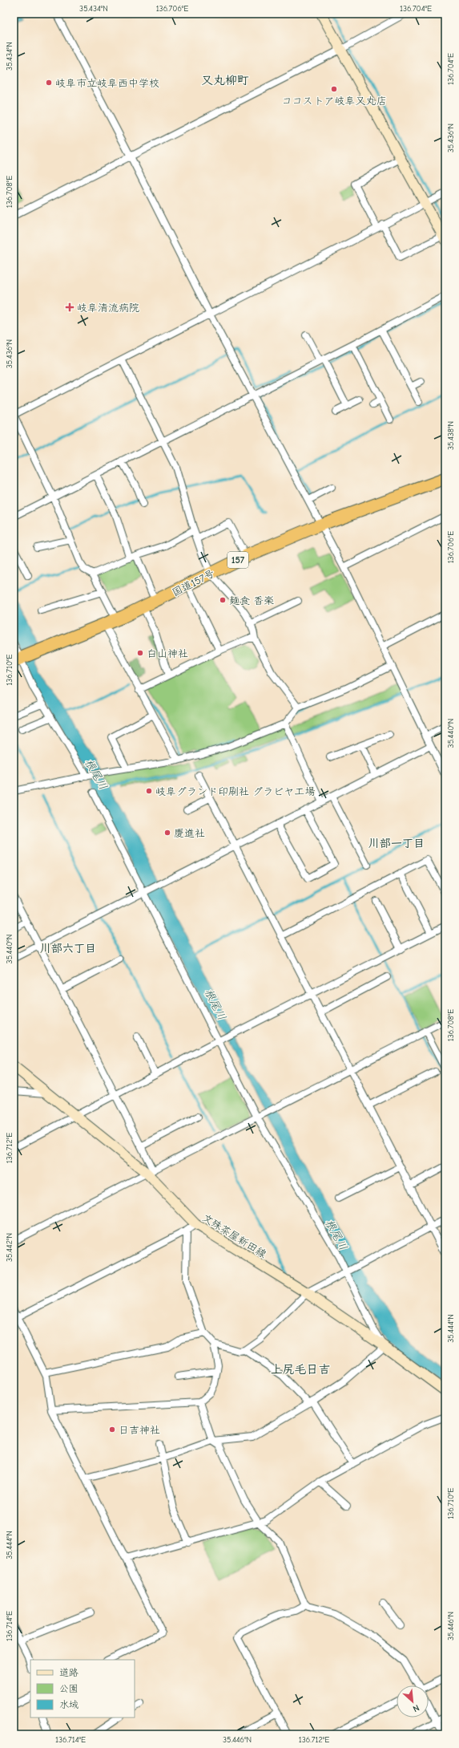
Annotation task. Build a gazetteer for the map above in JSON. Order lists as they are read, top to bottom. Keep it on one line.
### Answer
{"streets":{"highway":["157","国道157号"],"main road":["文殊茶屋新田線"]},"districts":["又丸柳町","川部一丁目","川部六丁目","上尻毛日吉"],"water":["根尾川"],"places":{"other":["岐阜市立岐阜西中学校","ココストア岐阜又丸店","麺食 香楽","白山神社","岐阜グランド印刷社 グラビヤ工場","慶進社","日吉神社"],"health":["岐阜清流病院"]},"legend":["道路","公園","水域"],"north":"bottom right","coordinates":["35.434°N","136.706°E","136.704°E","35.436°N","136.708°E","35.438°N","136.710°E","35.440°N","136.712°E","35.442°N","35.444°N","35.446°N","136.714°E"]}
